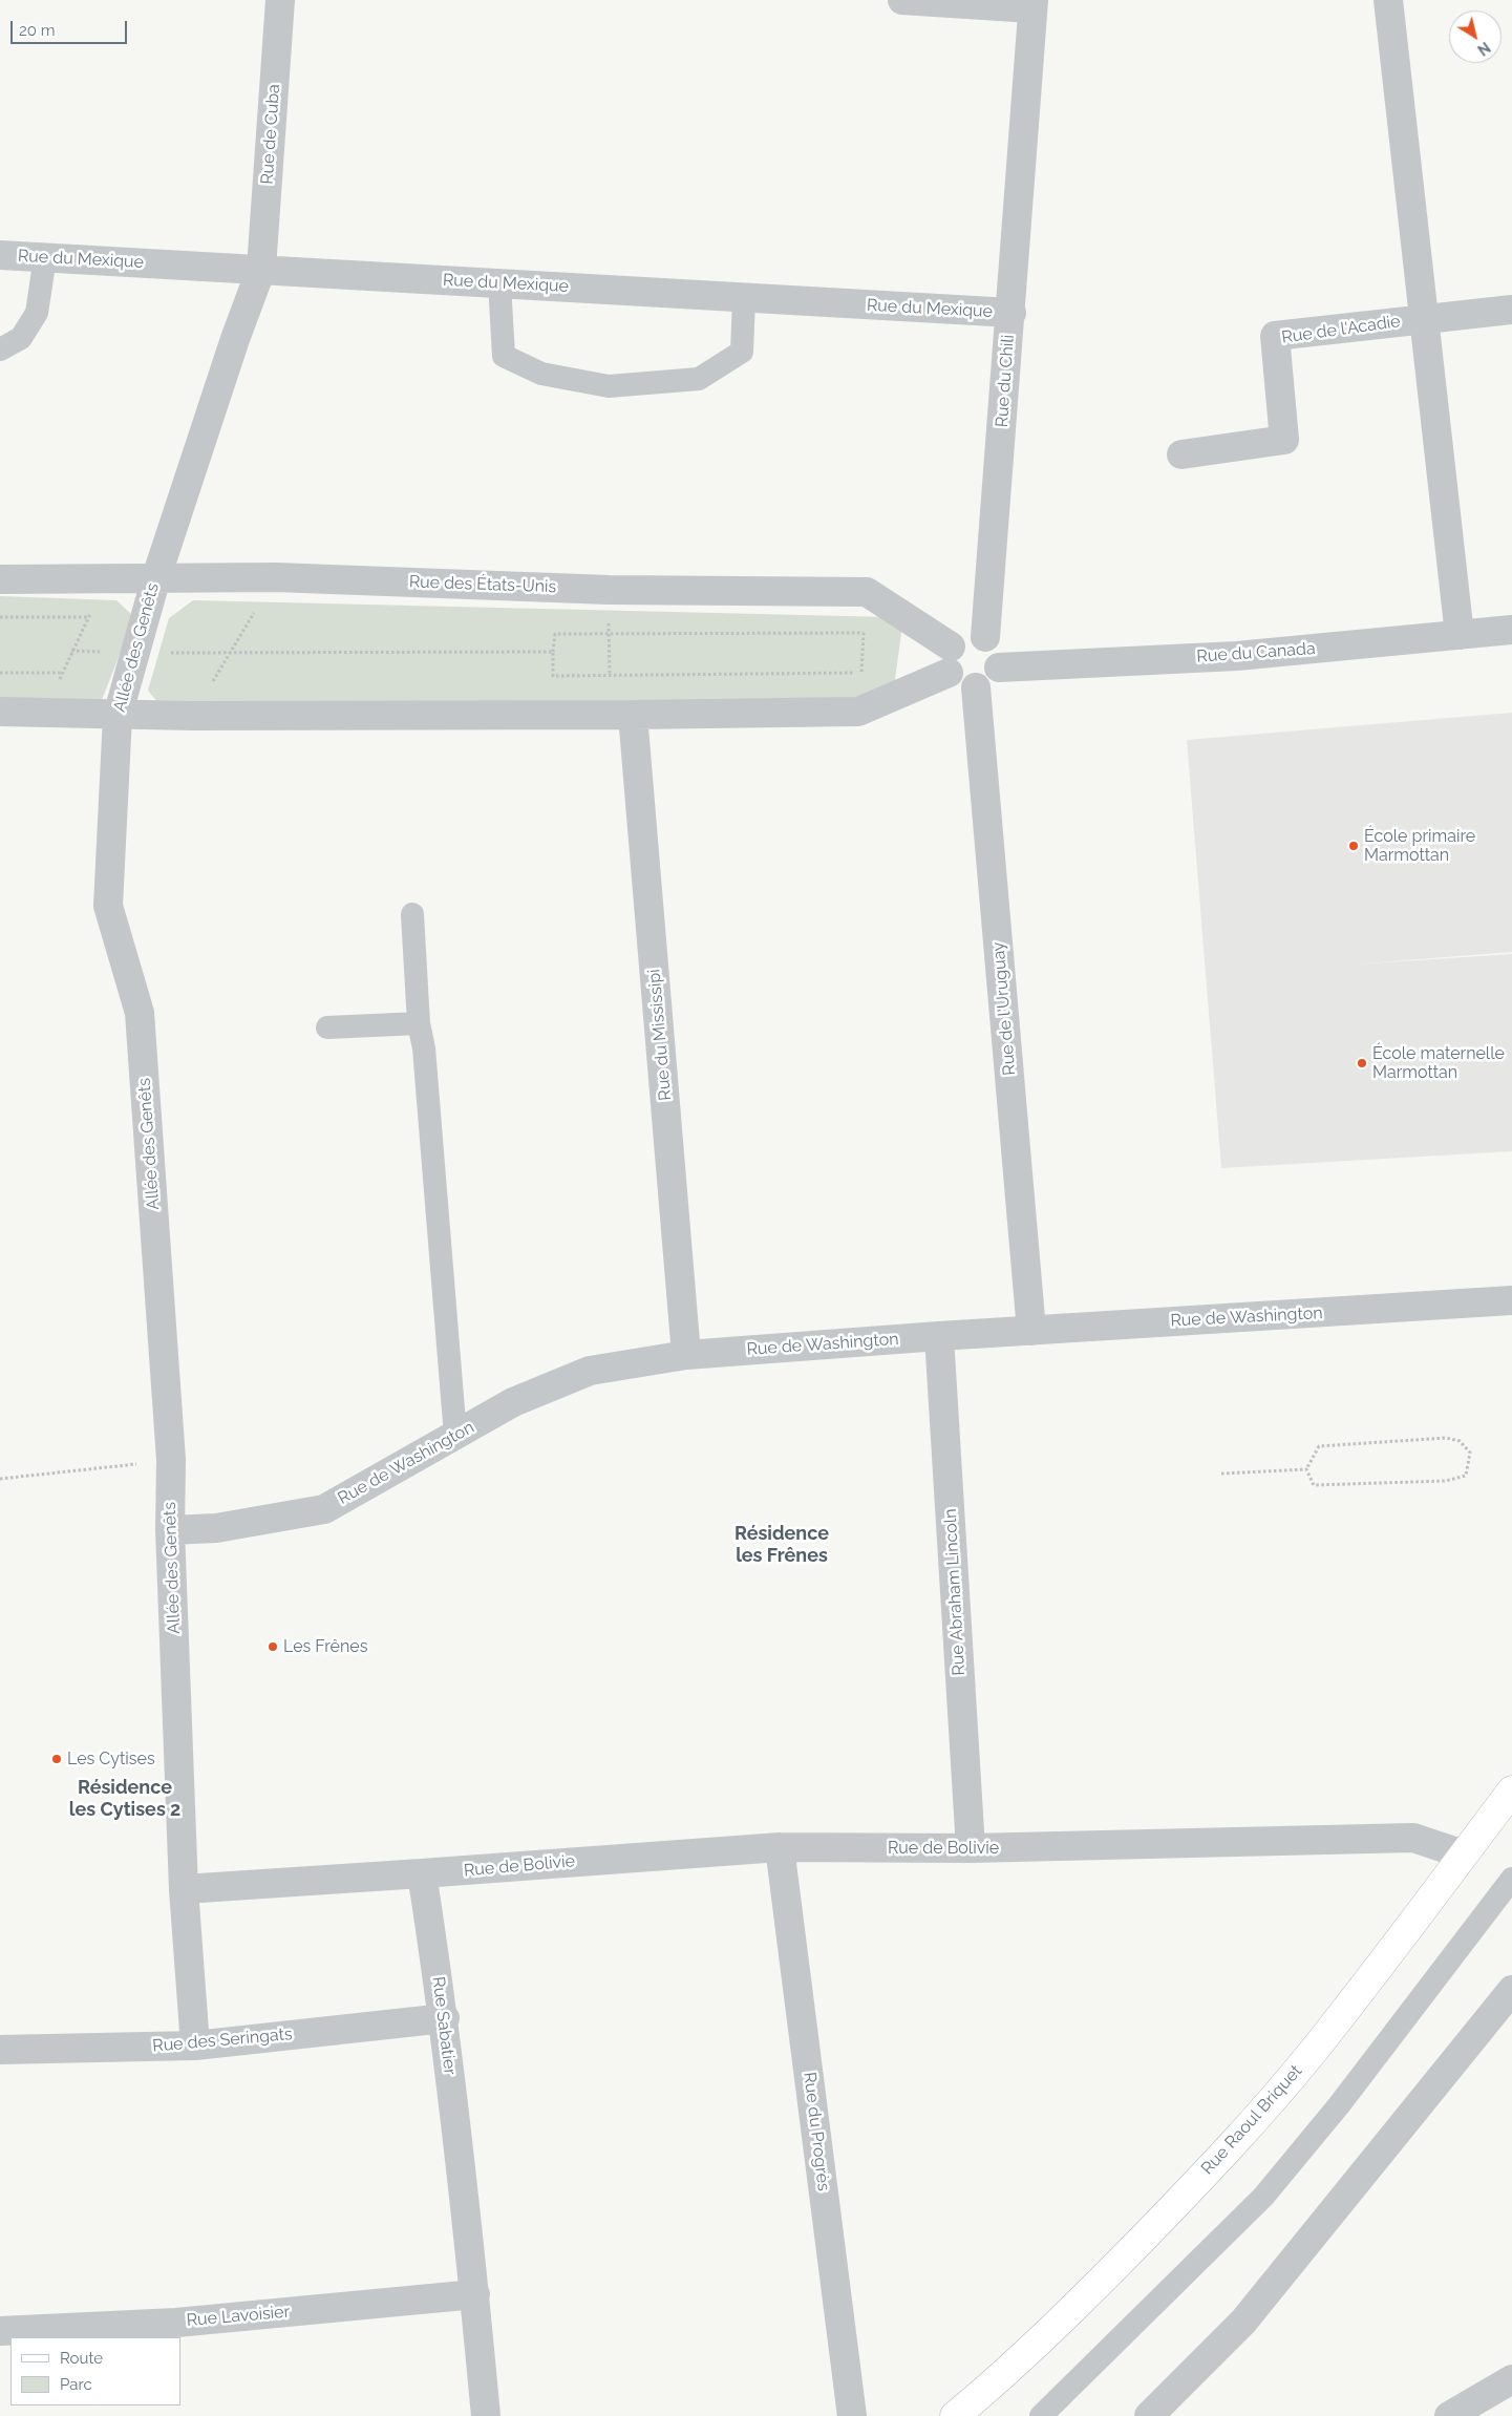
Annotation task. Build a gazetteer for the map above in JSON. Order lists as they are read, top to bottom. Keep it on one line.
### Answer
{"streets":{"street":["Rue de Cuba","Rue du Mexique","Rue de l'Acadie","Rue du Chili","Rue des États-Unis","Allée des Genêts","Rue du Canada","Rue de l'Uruguay","Rue du Mississipi","Rue de Washington","Rue Abraham Lincoln","Rue de Bolivie","Rue Sabatier","Rue des Seringats","Rue Raoul Briquet","Rue du Progrès","Rue Lavoisier"]},"crossings":[["Rue de Cuba","Rue du Mexique"],["Rue de Cuba","Allée des Genêts"],["Rue du Mexique","Rue du Chili"],["Rue du Mexique","Allée des Genêts"],["Rue de l'Acadie","Rue du Canada"],["Rue du Chili","Rue du Canada"],["Rue du Chili","Rue de l'Uruguay"],["Rue des États-Unis","Allée des Genêts"],["Allée des Genêts","Rue de Washington"],["Allée des Genêts","Rue des Seringats"],["Rue du Canada","Rue de l'Uruguay"],["Rue de l'Uruguay","Rue de Washington"],["Rue du Mississipi","Rue de Washington"],["Rue de Washington","Rue Abraham Lincoln"],["Rue Abraham Lincoln","Rue de Bolivie"],["Rue de Bolivie","Rue Sabatier"],["Rue de Bolivie","Rue Raoul Briquet"],["Rue de Bolivie","Rue du Progrès"],["Rue Sabatier","Rue des Seringats"],["Rue Sabatier","Rue Lavoisier"]],"districts":["Résidence les Frênes","Résidence les Cytises 2"],"places":["École primaire Marmottan","École maternelle Marmottan","Les Frênes","Les Cytises"],"legend":["Route","Parc"],"scale_bar":"20 m","north":"bottom right"}
